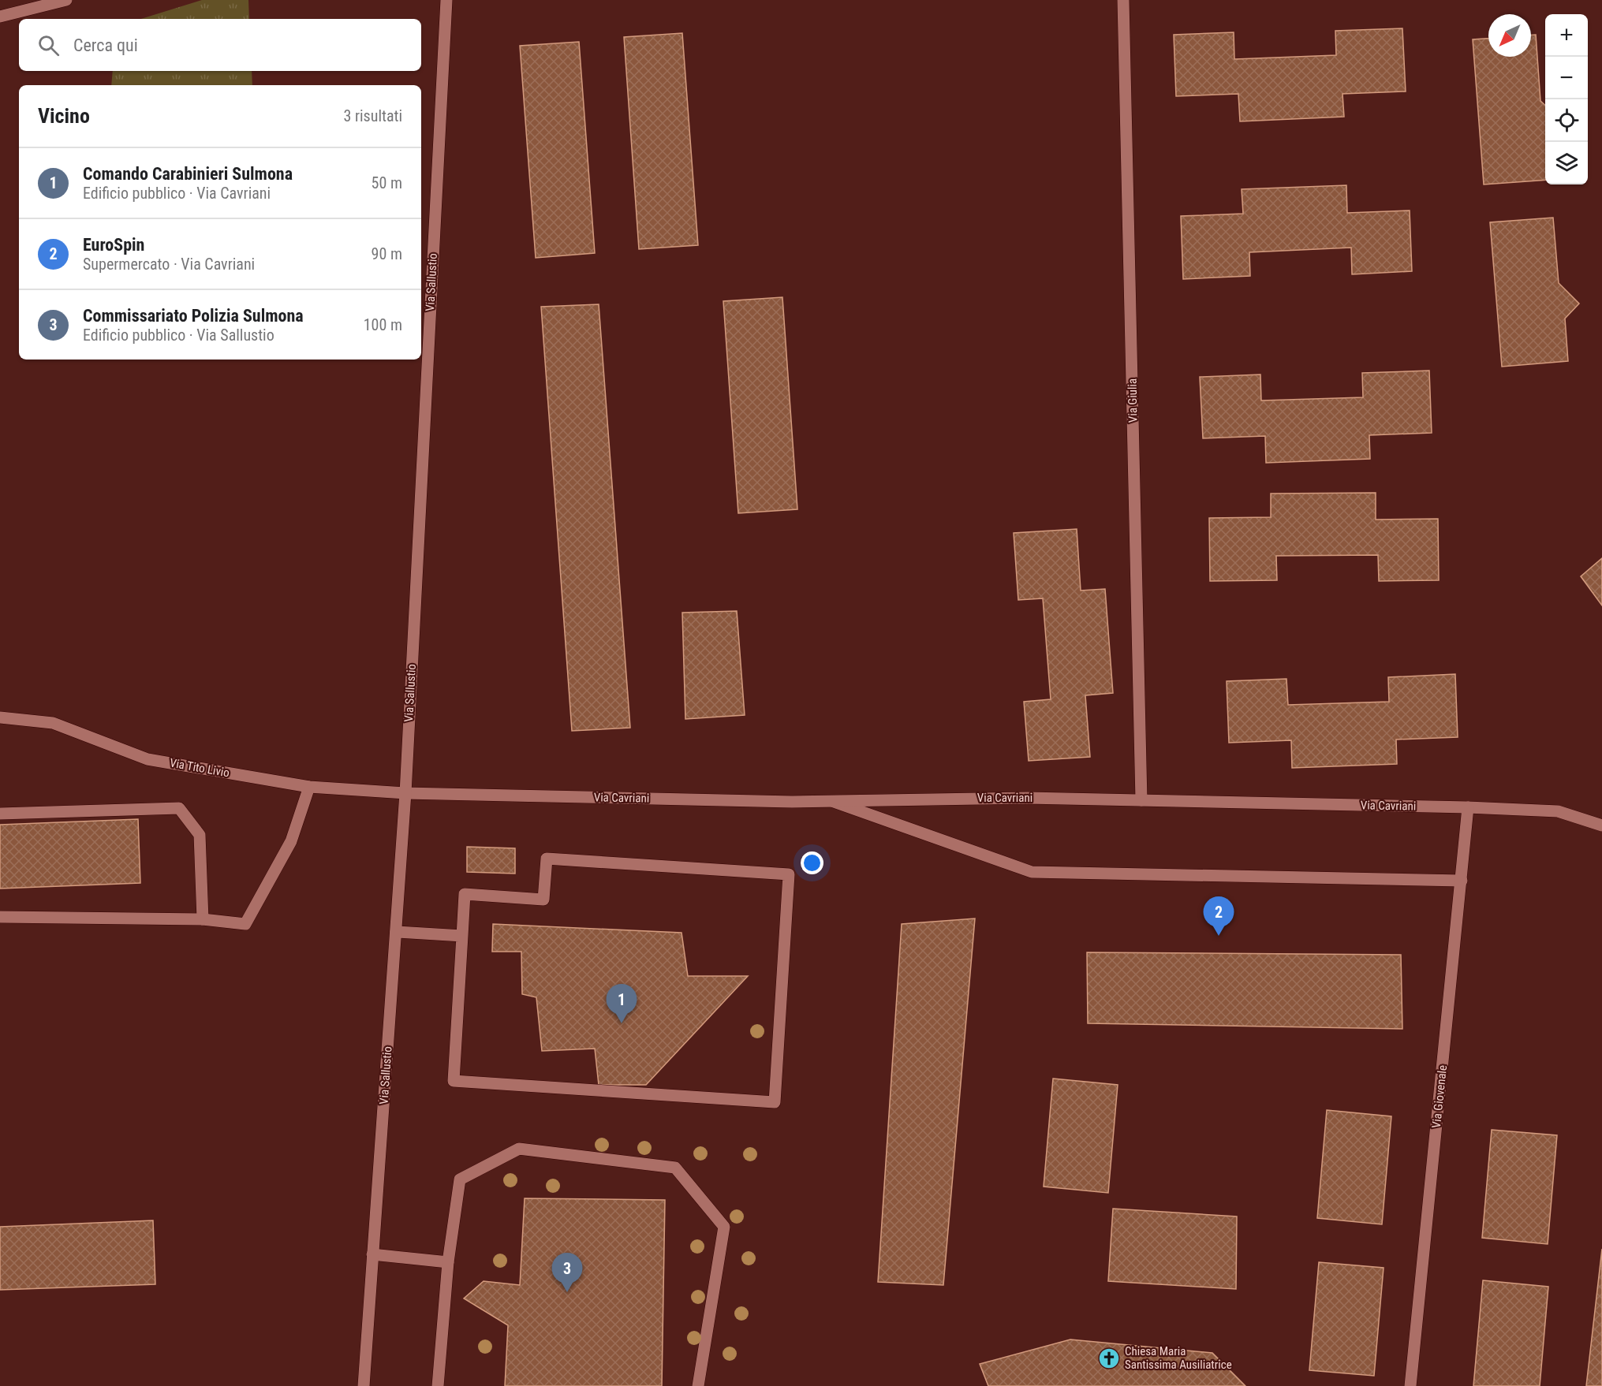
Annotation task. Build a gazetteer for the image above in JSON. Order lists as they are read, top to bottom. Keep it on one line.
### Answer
{"streets":{"street":["Via Sallustio","Via Giulia","Via Tito Livio","Via Cavriani","Via Giovenale"]},"crossings":[["Via Sallustio","Via Tito Livio"],["Via Sallustio","Via Cavriani"],["Via Giulia","Via Cavriani"],["Via Tito Livio","Via Cavriani"],["Via Cavriani","Via Giovenale"]],"places":{"church":["Chiesa Maria Santissima Ausiliatrice"]},"north":"bottom left","page":{"map_buttons":["+","−"],"search":"Cerca qui","heading":["Vicino","3 risultati"],"list":[{"mark":"1","name":"Comando Carabinieri Sulmona","note":"Edificio pubblico · Via Cavriani","value":"50 m"},{"mark":"2","name":"EuroSpin","note":"Supermercato · Via Cavriani","value":"90 m"},{"mark":"3","name":"Commissariato Polizia Sulmona","note":"Edificio pubblico · Via Sallustio","value":"100 m"}],"pins":["2","1","3"]}}
